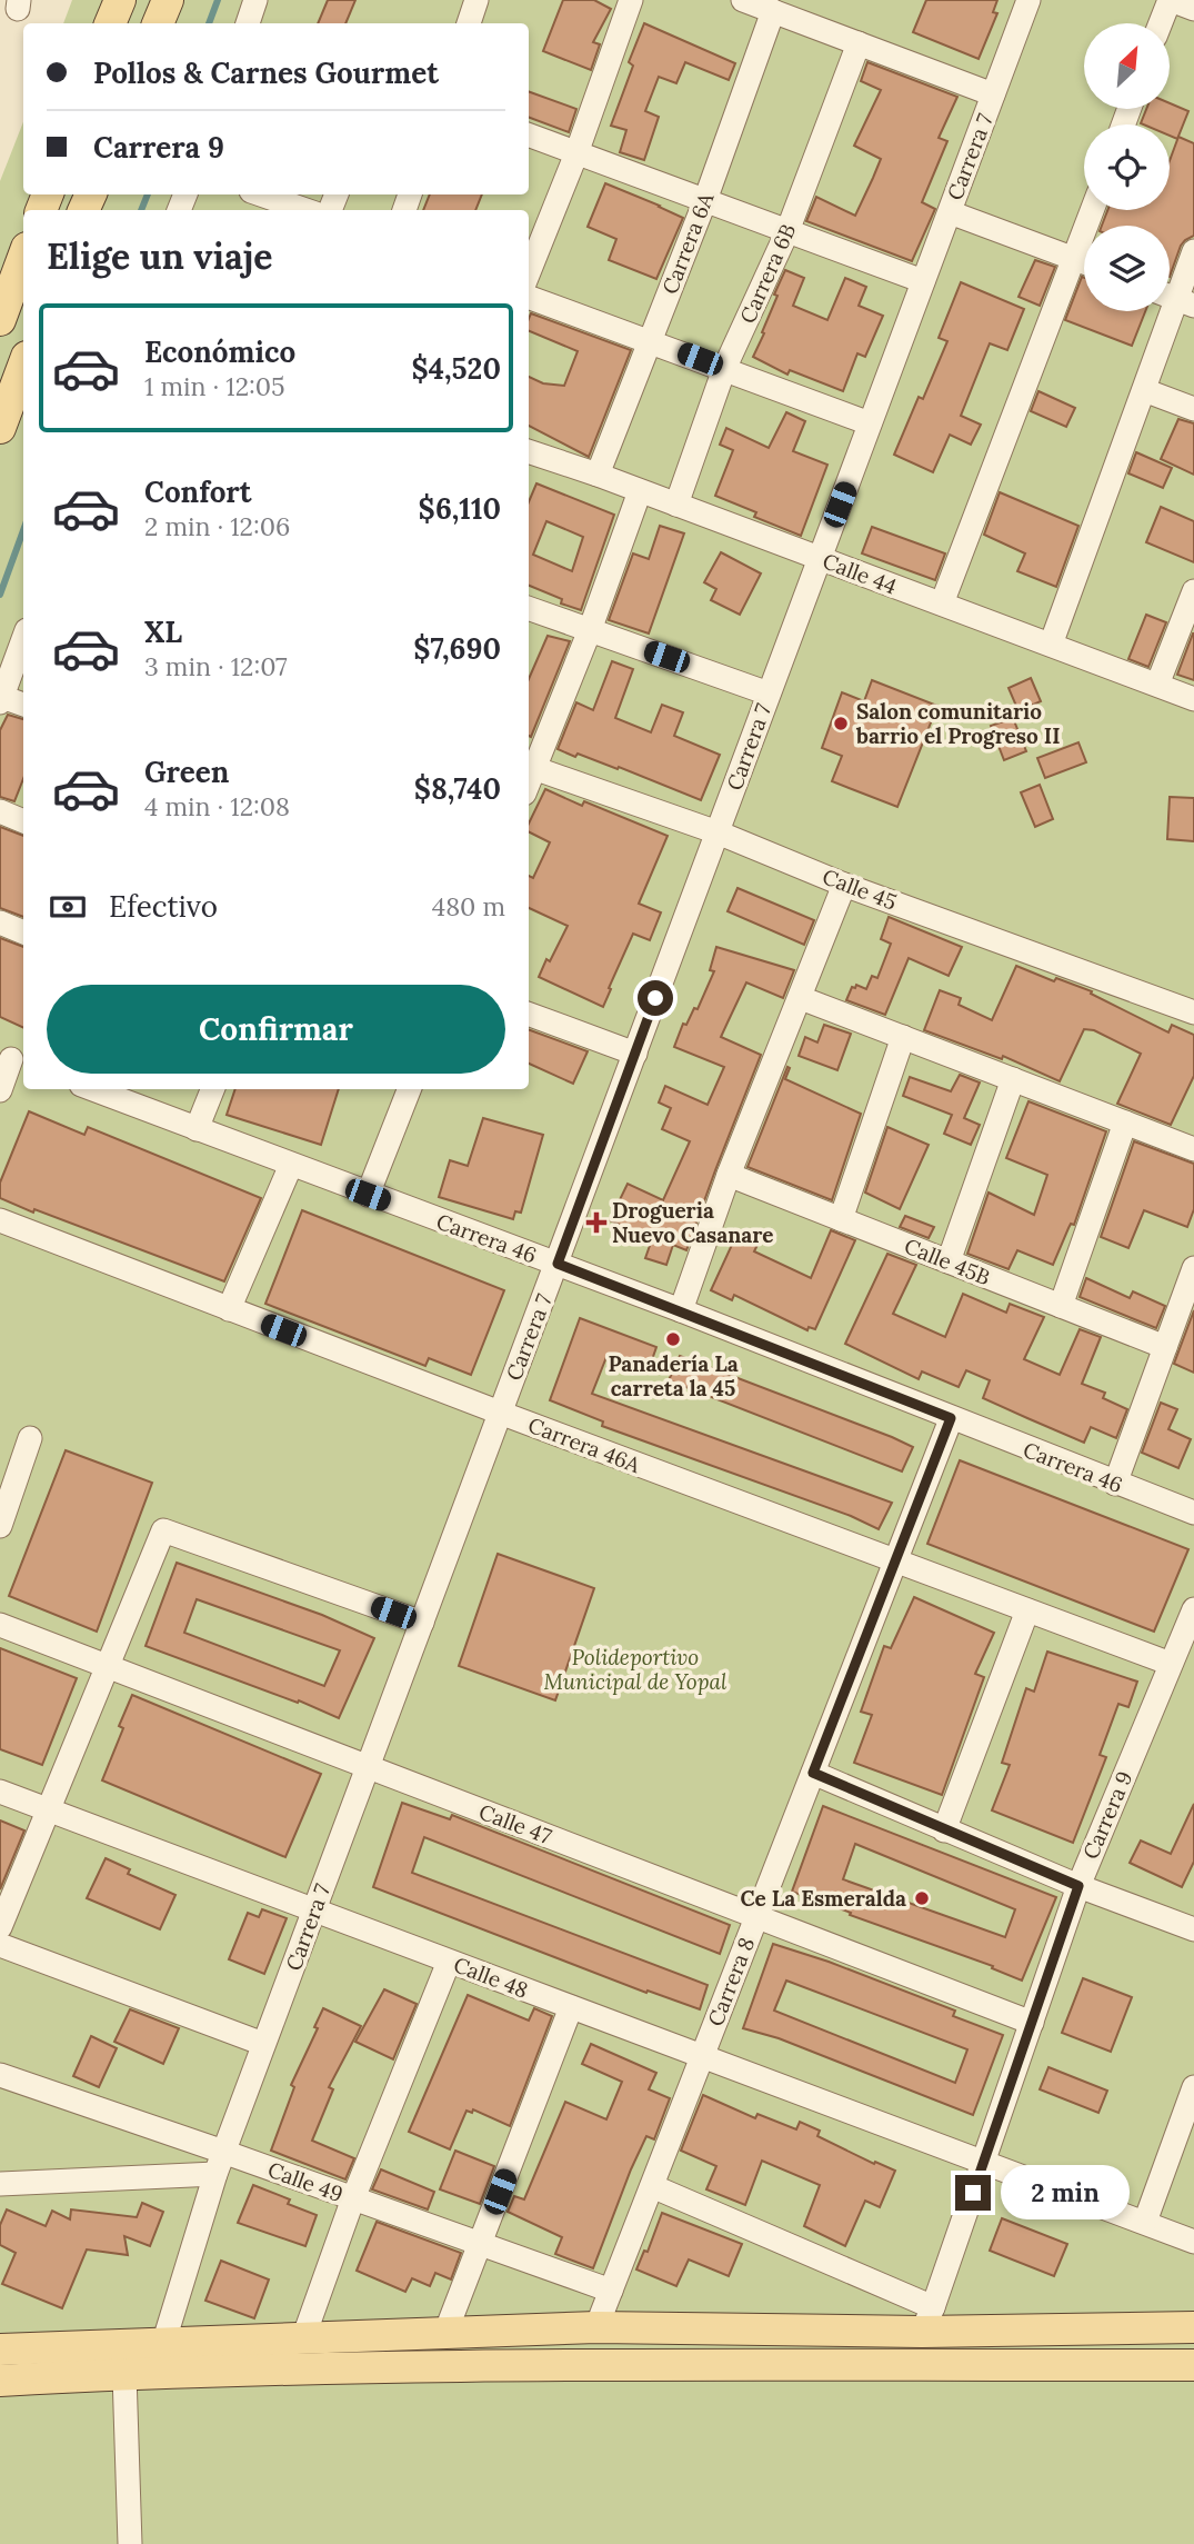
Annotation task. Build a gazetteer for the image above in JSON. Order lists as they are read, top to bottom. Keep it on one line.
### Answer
{"streets":{"street":["Carrera 7","Carrera 6A","Carrera 6B","Calle 44","Calle 45","Carrera 46","Calle 45B","Carrera 46A","Carrera 9","Calle 47","Calle 48","Carrera 8","Calle 49"]},"crossings":[["Carrera 7","Calle 44"],["Carrera 7","Calle 45"],["Carrera 7","Carrera 46"],["Carrera 7","Carrera 46A"],["Carrera 7","Calle 47"],["Carrera 7","Calle 48"],["Carrera 7","Calle 49"],["Carrera 6A","Calle 44"],["Carrera 6B","Calle 44"],["Carrera 46","Carrera 8"],["Carrera 46A","Carrera 9"],["Carrera 46A","Carrera 8"],["Carrera 9","Calle 47"],["Carrera 9","Calle 48"],["Calle 47","Carrera 8"],["Calle 48","Carrera 8"],["Carrera 8","Calle 49"]],"parks":["Polideportivo Municipal de Yopal"],"places":{"other":["Salon comunitario barrio el Progreso II","Panadería La carreta la 45","Ce La Esmeralda"],"health":["Drogueria Nuevo Casanare"]},"north":"top right","page":{"banner":["Pollos & Carnes Gourmet","Carrera 9"],"heading":"Elige un viaje","list":[{"name":"Económico","note":"1 min · 12:05","value":"$4,520"},{"name":"Confort","note":"2 min · 12:06","value":"$6,110"},{"name":"XL","note":"3 min · 12:07","value":"$7,690"},{"name":"Green","note":"4 min · 12:08","value":"$8,740"}],"pay":["Efectivo","480 m"],"buttons":"Confirmar","bubble":"2 min"}}
